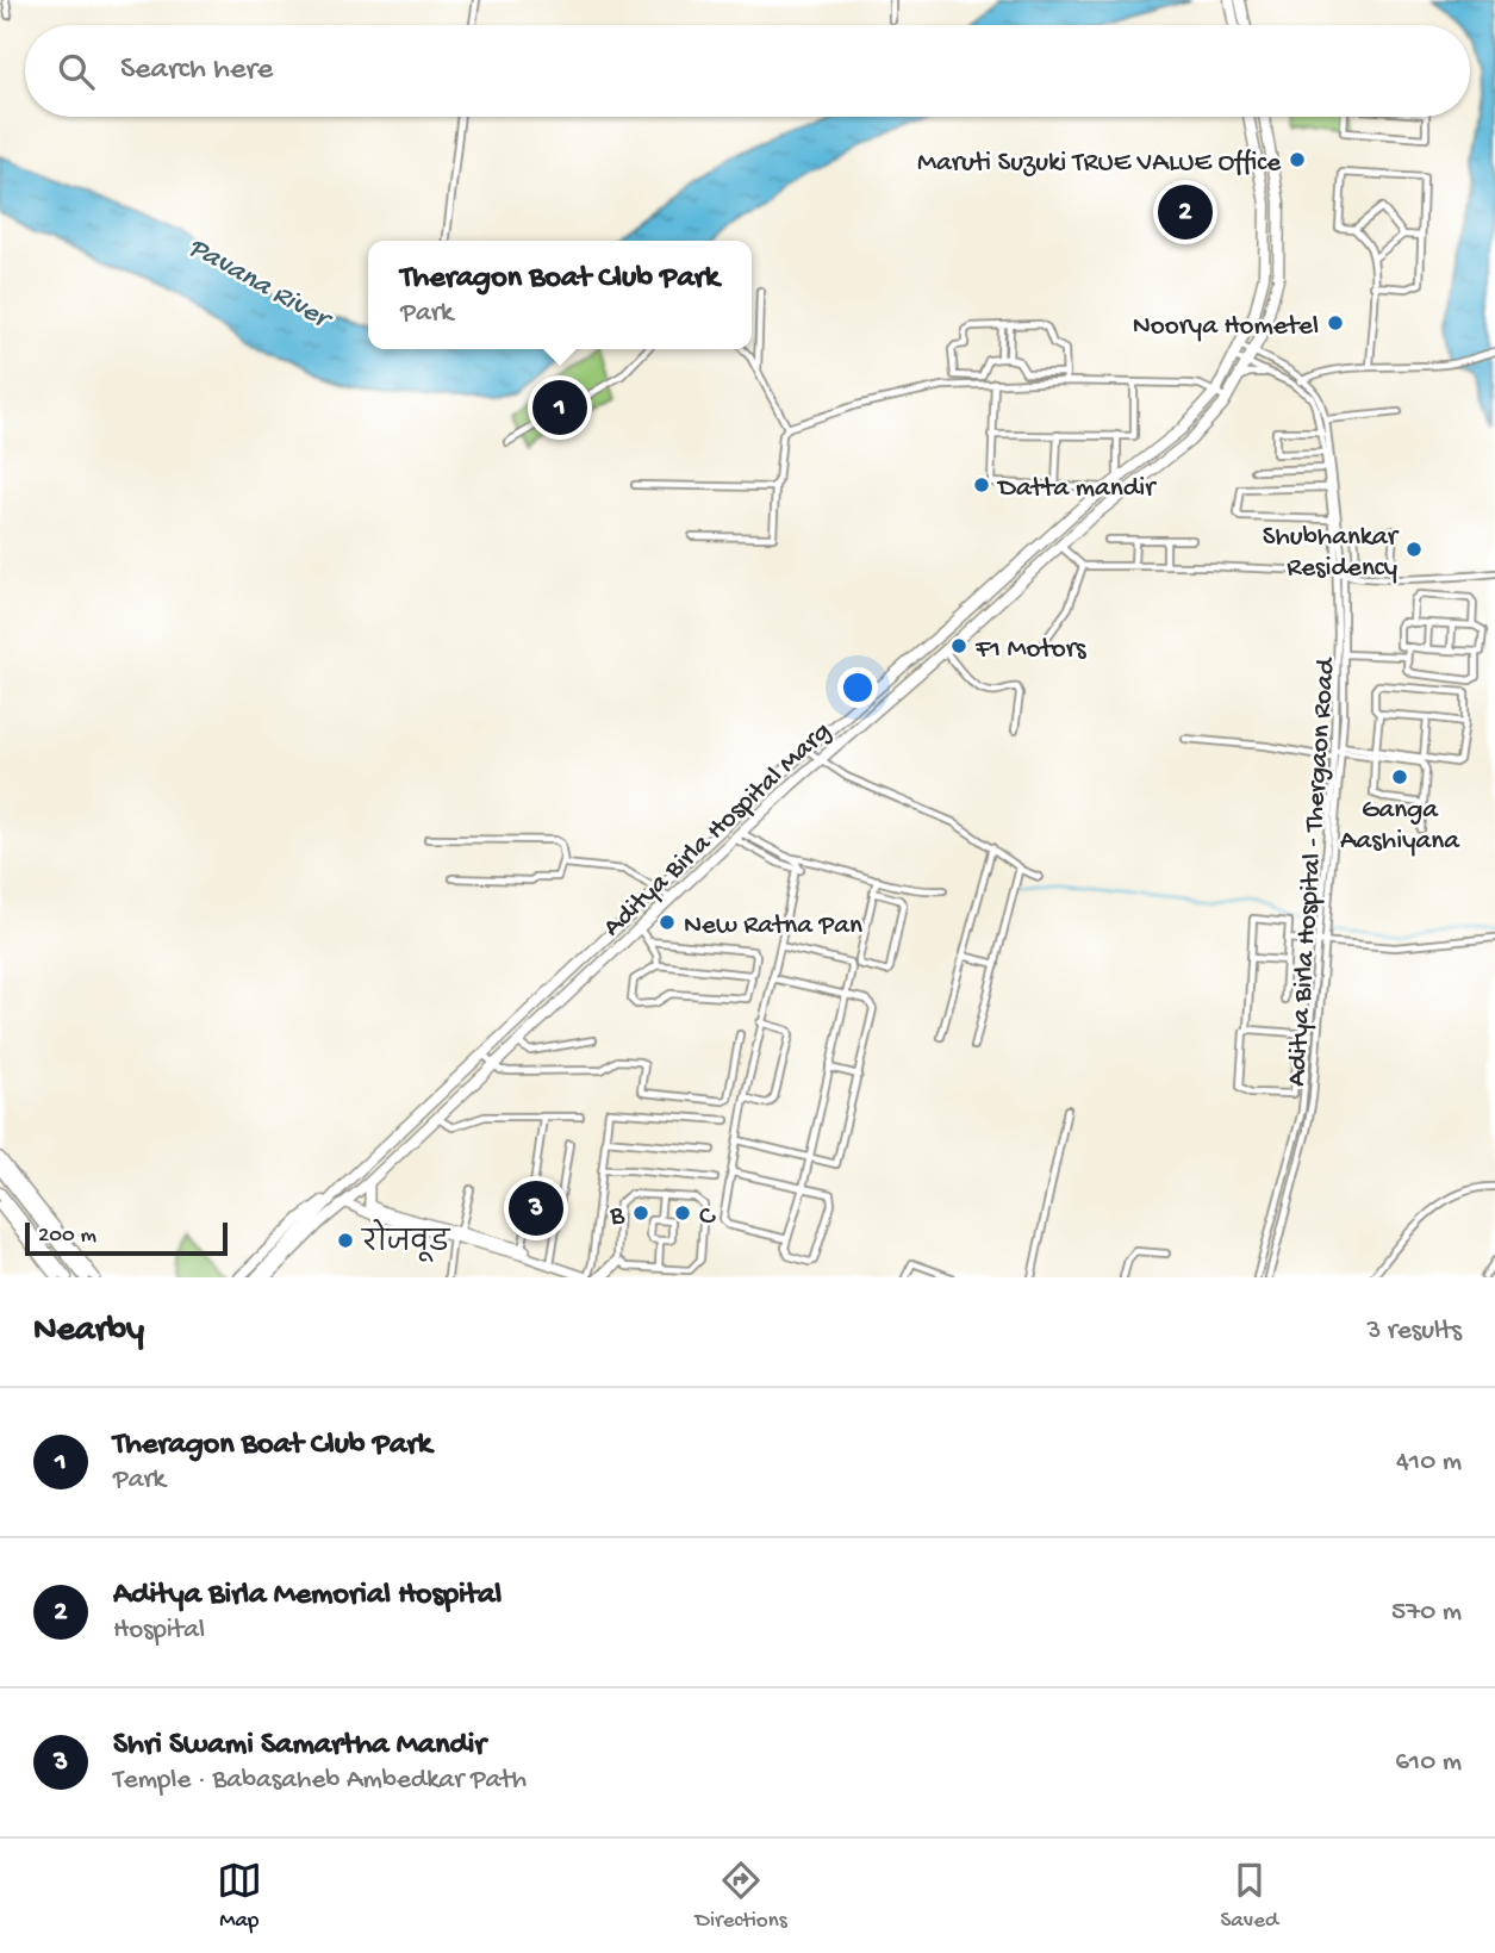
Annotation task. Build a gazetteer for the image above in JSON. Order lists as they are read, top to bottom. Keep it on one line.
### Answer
{"streets":{"main road":["Aditya Birla Hospital Marg"],"street":["Aditya Birla Hospital - Thergaon Road"]},"crossings":[["Aditya Birla Hospital Marg","Aditya Birla Hospital - Thergaon Road"]],"water":["Pavana River"],"places":["Maruti Suzuki TRUE VALUE Office","Noorya Hometel","Datta mandir","Shubhankar Residency","F1 Motors","Ganga Aashiyana","New Ratna Pan","B","C","रोजवूड"],"scale_bar":"200 m","page":{"search":"Search here","pins":["2","1","3"],"popup":["Theragon Boat Club Park","Park"],"scale":"200 m","heading":["Nearby","3 results"],"list":[{"mark":"1","name":"Theragon Boat Club Park","note":"Park","value":"410 m"},{"mark":"2","name":"Aditya Birla Memorial Hospital","note":"Hospital","value":"570 m"},{"mark":"3","name":"Shri Swami Samartha Mandir","note":"Temple · Babasaheb Ambedkar Path","value":"610 m"}],"nav":["Map","Directions","Saved"]}}
